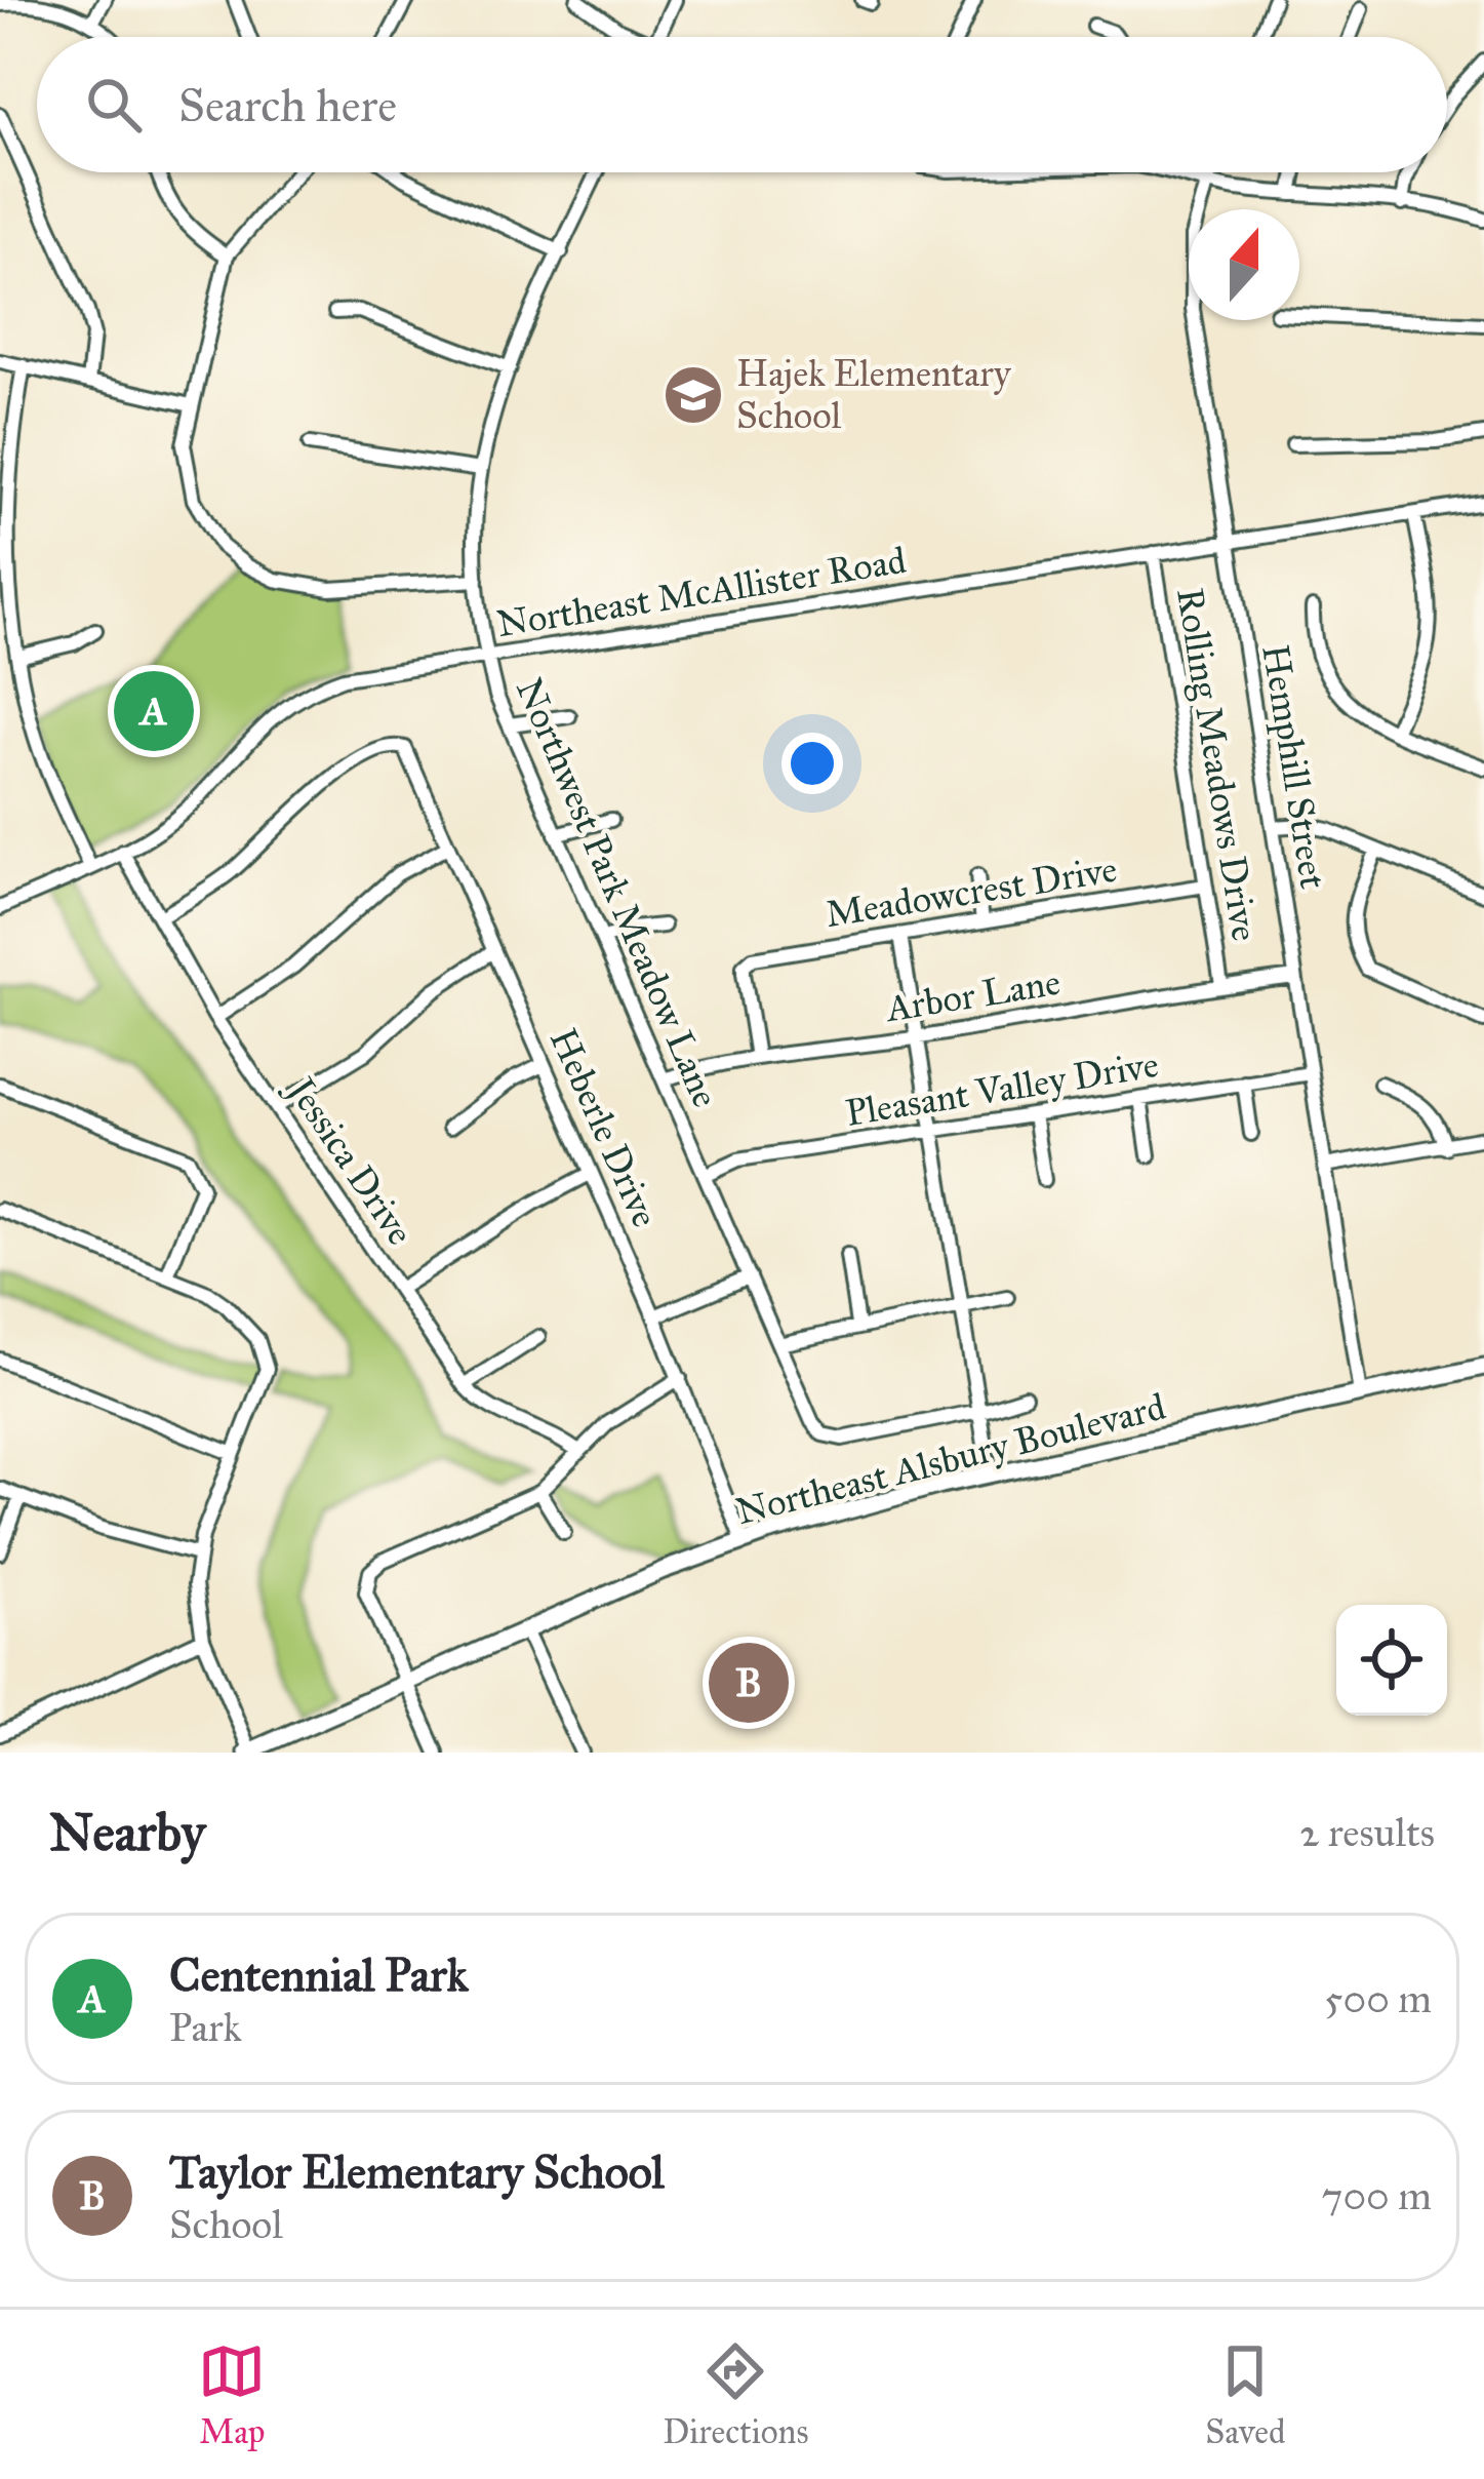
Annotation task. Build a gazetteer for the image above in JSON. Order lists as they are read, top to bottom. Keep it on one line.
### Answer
{"streets":{"main road":["Northeast Alsbury Boulevard"],"street":["Northeast McAllister Road","Rolling Meadows Drive","Hemphill Street","Meadowcrest Drive","Northwest Park Meadow Lane","Arbor Lane","Pleasant Valley Drive","Heberle Drive","Jessica Drive"]},"crossings":[["Northeast McAllister Road","Rolling Meadows Drive"],["Northeast McAllister Road","Hemphill Street"],["Northeast McAllister Road","Northwest Park Meadow Lane"],["Northeast McAllister Road","Jessica Drive"],["Rolling Meadows Drive","Meadowcrest Drive"],["Rolling Meadows Drive","Arbor Lane"],["Hemphill Street","Arbor Lane"],["Hemphill Street","Pleasant Valley Drive"],["Hemphill Street","Northeast Alsbury Boulevard"],["Meadowcrest Drive","Arbor Lane"],["Northwest Park Meadow Lane","Arbor Lane"],["Northwest Park Meadow Lane","Pleasant Valley Drive"],["Heberle Drive","Jessica Drive"],["Heberle Drive","Northeast Alsbury Boulevard"]],"places":{"school or university":["Hajek Elementary School"]},"north":"top","page":{"search":"Search here","pins":["A","B"],"heading":["Nearby","2 results"],"list":[{"mark":"A","name":"Centennial Park","note":"Park","value":"500 m"},{"mark":"B","name":"Taylor Elementary School","note":"School","value":"700 m"}],"nav":["Map","Directions","Saved"]}}
